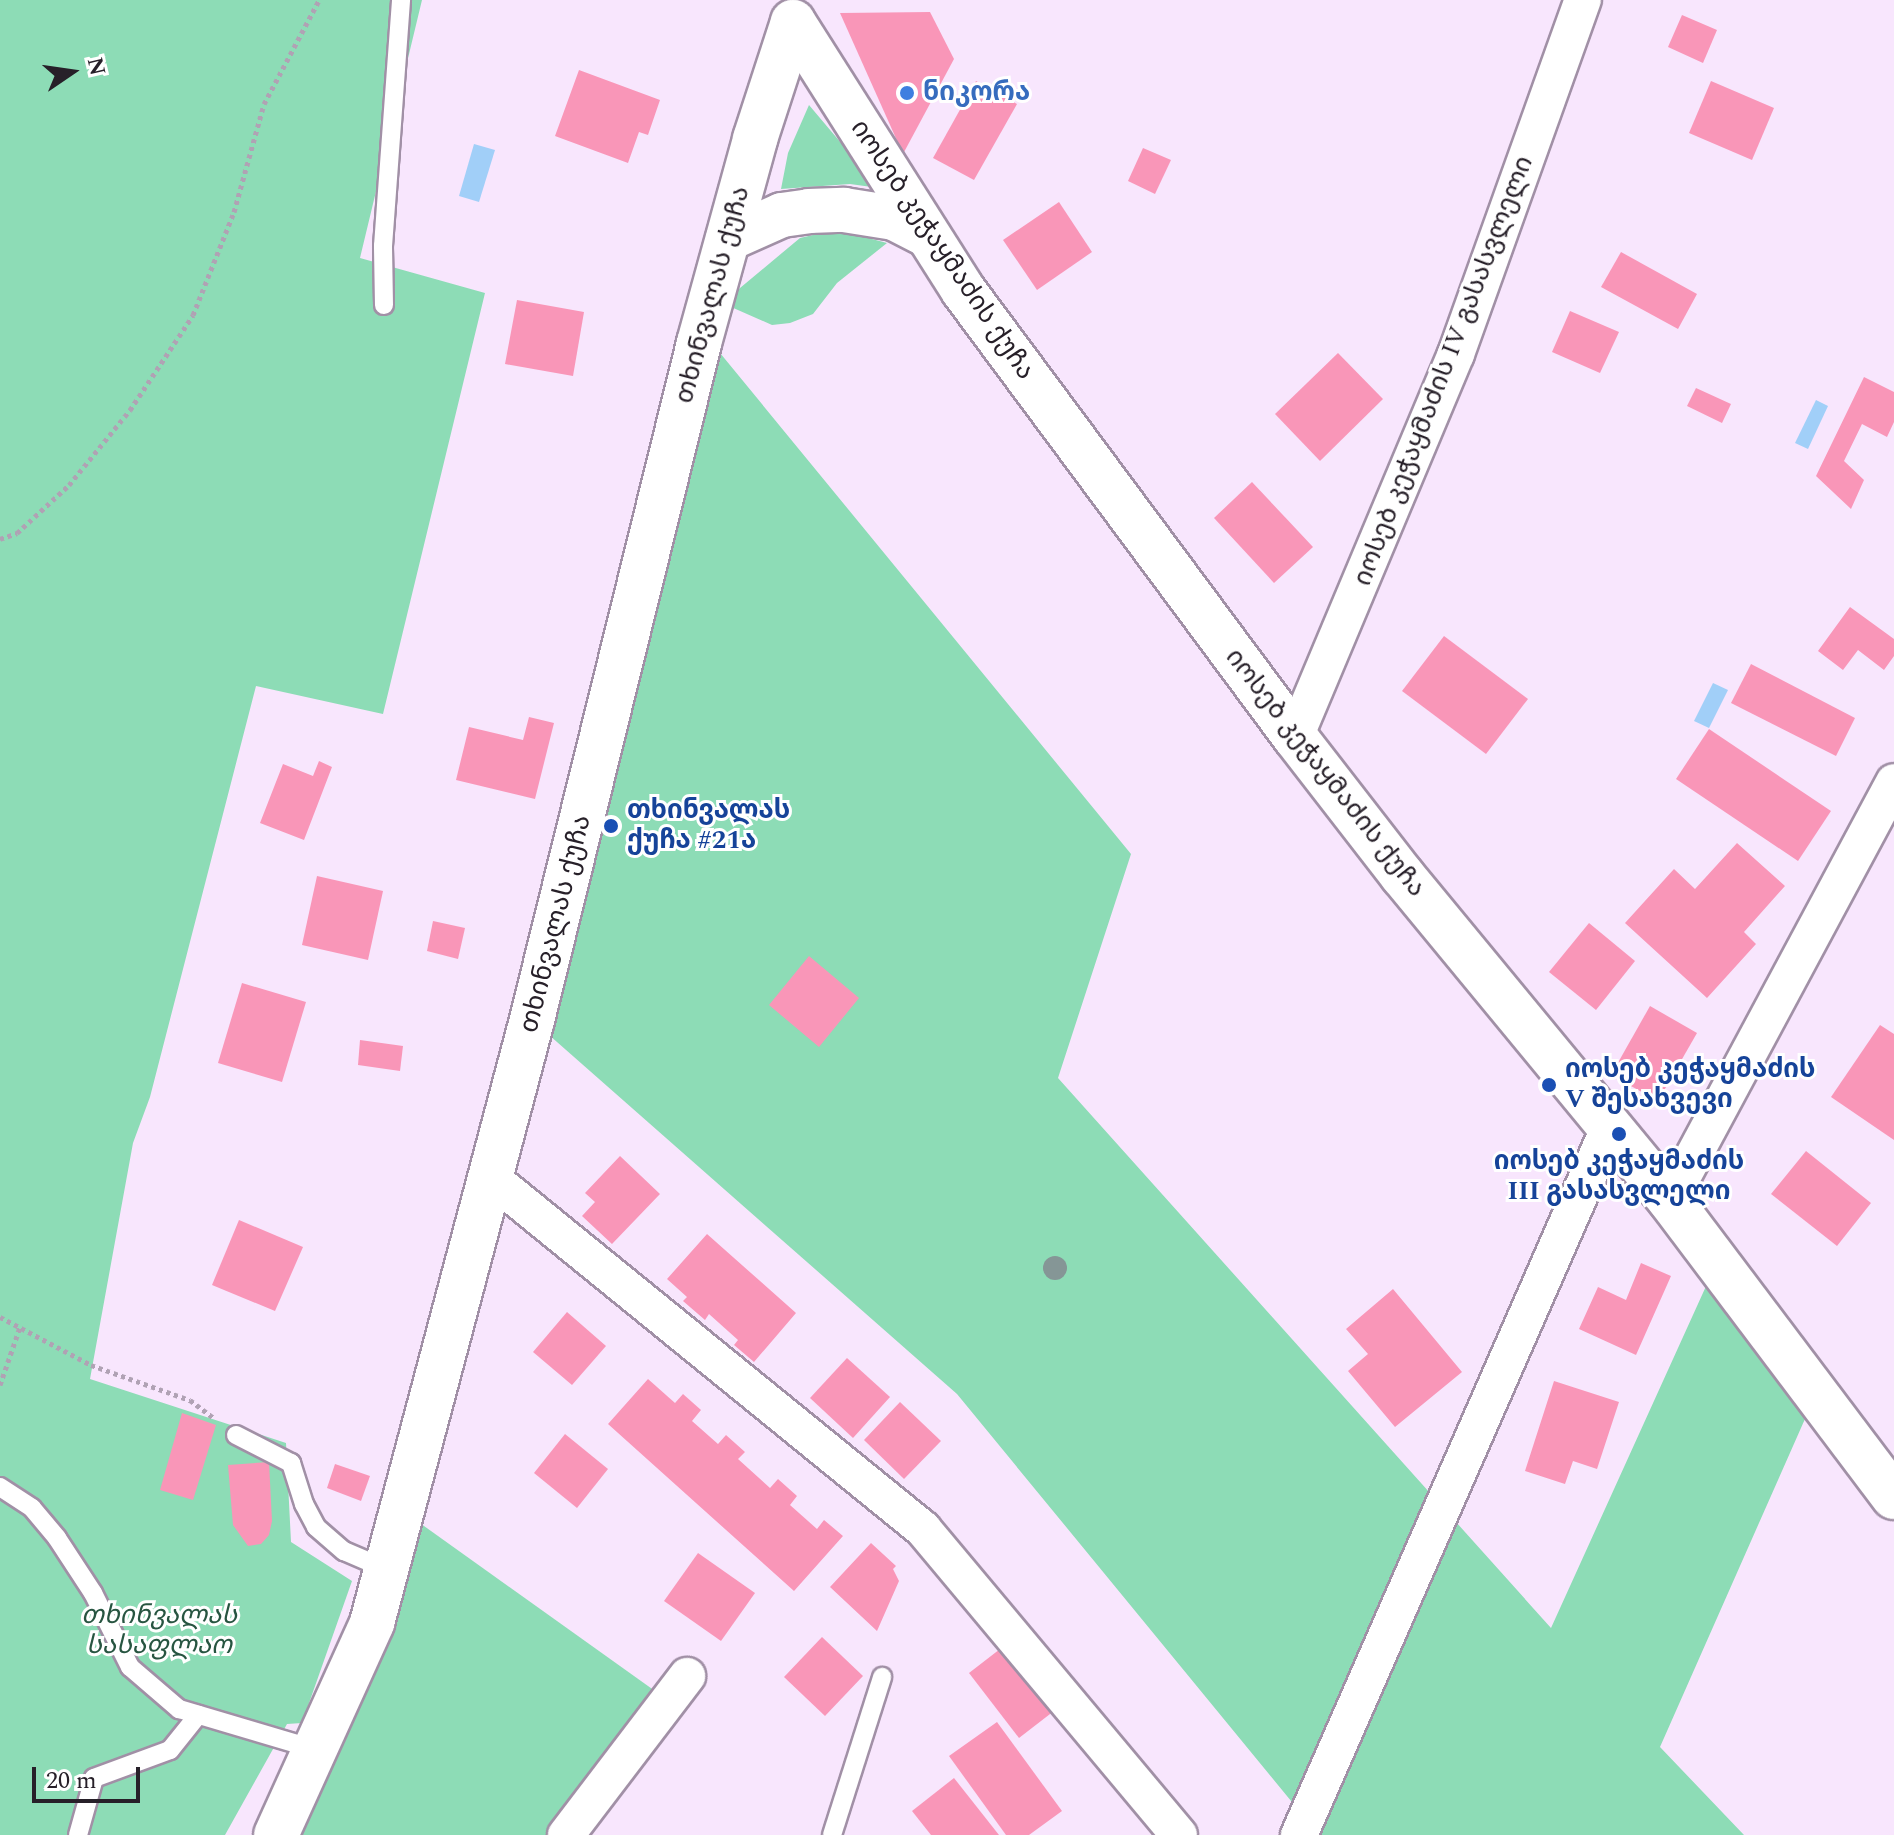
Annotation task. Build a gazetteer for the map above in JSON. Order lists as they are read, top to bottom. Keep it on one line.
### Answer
{"streets":{"street":["იოსებ კეჭაყმაძის ქუჩა","თხინვალას ქუჩა","იოსებ კეჭაყმაძის IV გასასვლელი"]},"crossings":[["იოსებ კეჭაყმაძის ქუჩა","თხინვალას ქუჩა"],["იოსებ კეჭაყმაძის ქუჩა","იოსებ კეჭაყმაძის IV გასასვლელი"]],"parks":["თხინვალას სასაფლაო"],"places":["ნიკორა","თხინვალას ქუჩა #21ა","იოსებ კეჭაყმაძის V შესახვევი","იოსებ კეჭაყმაძის III გასასვლელი"],"scale_bar":"20 m","north":"right"}
